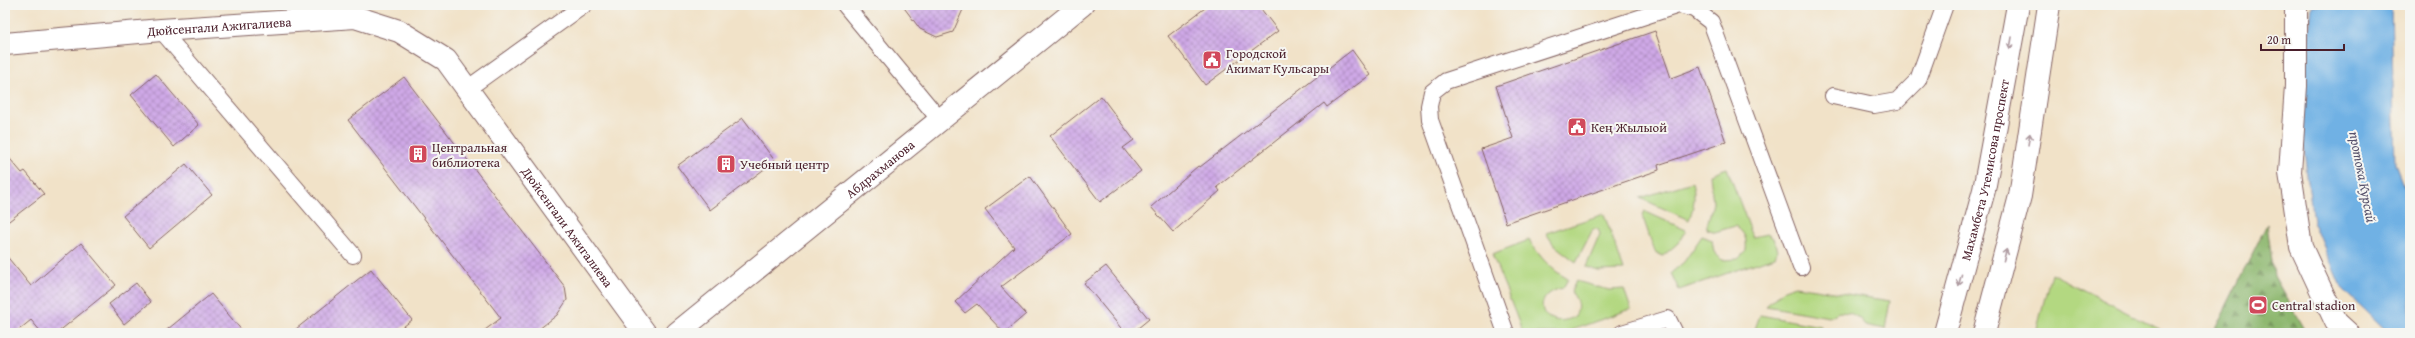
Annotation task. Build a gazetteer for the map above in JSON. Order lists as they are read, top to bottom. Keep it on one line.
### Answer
{"streets":{"street":["Дюйсенгали Ажигалиева","Абдрахманова","Махамбета Утемисова проспект"]},"water":["протока Курсай"],"places":{"public building":["Городской Акимат Кульсары","Кең Жылыой"],"building":["Центральная библиотека","Учебный центр"],"sports":["Central stadion"]},"scale_bar":"20 m"}
